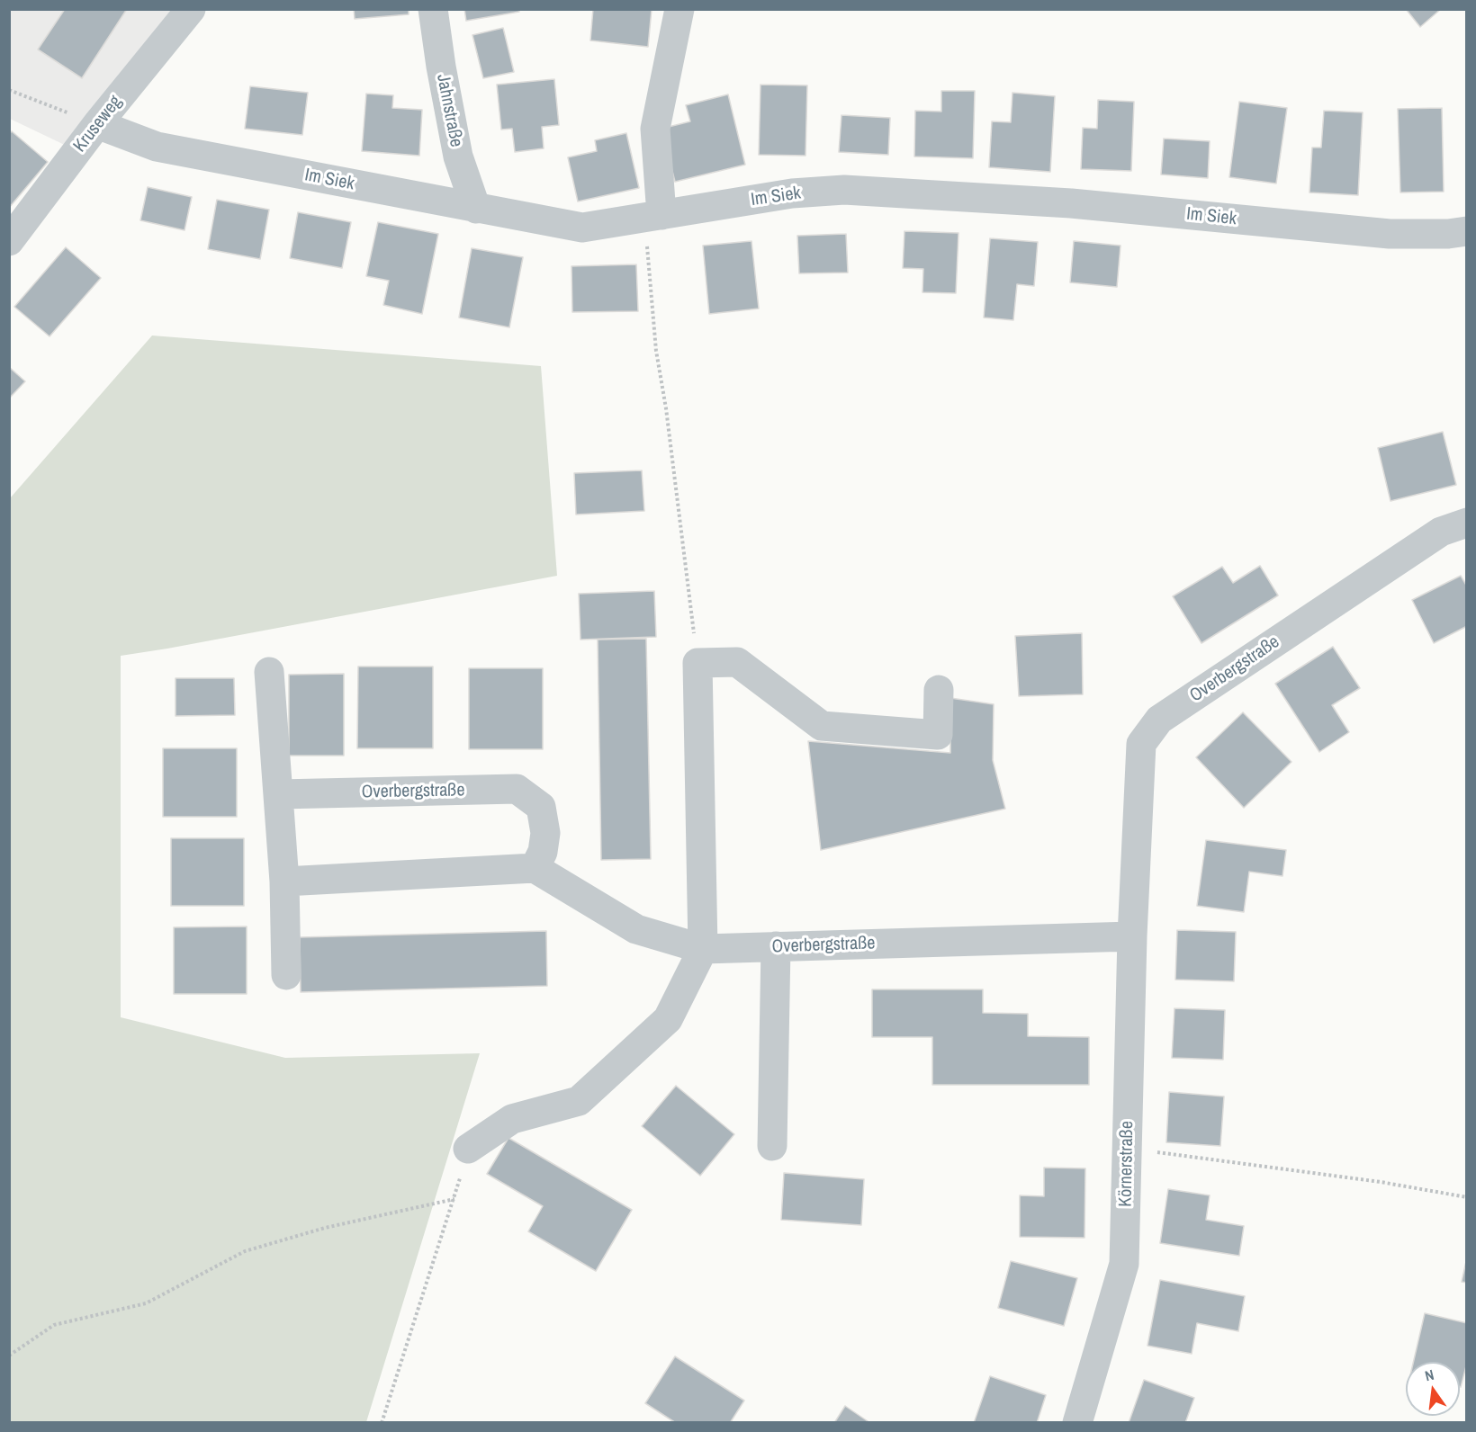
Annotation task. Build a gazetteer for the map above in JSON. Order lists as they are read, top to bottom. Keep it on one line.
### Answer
{"streets":{"street":["Jahnstraße","Kruseweg","Im Siek","Overbergstraße","Körnerstraße"]},"crossings":[["Jahnstraße","Im Siek"],["Kruseweg","Im Siek"],["Overbergstraße","Körnerstraße"]],"north":"top"}
